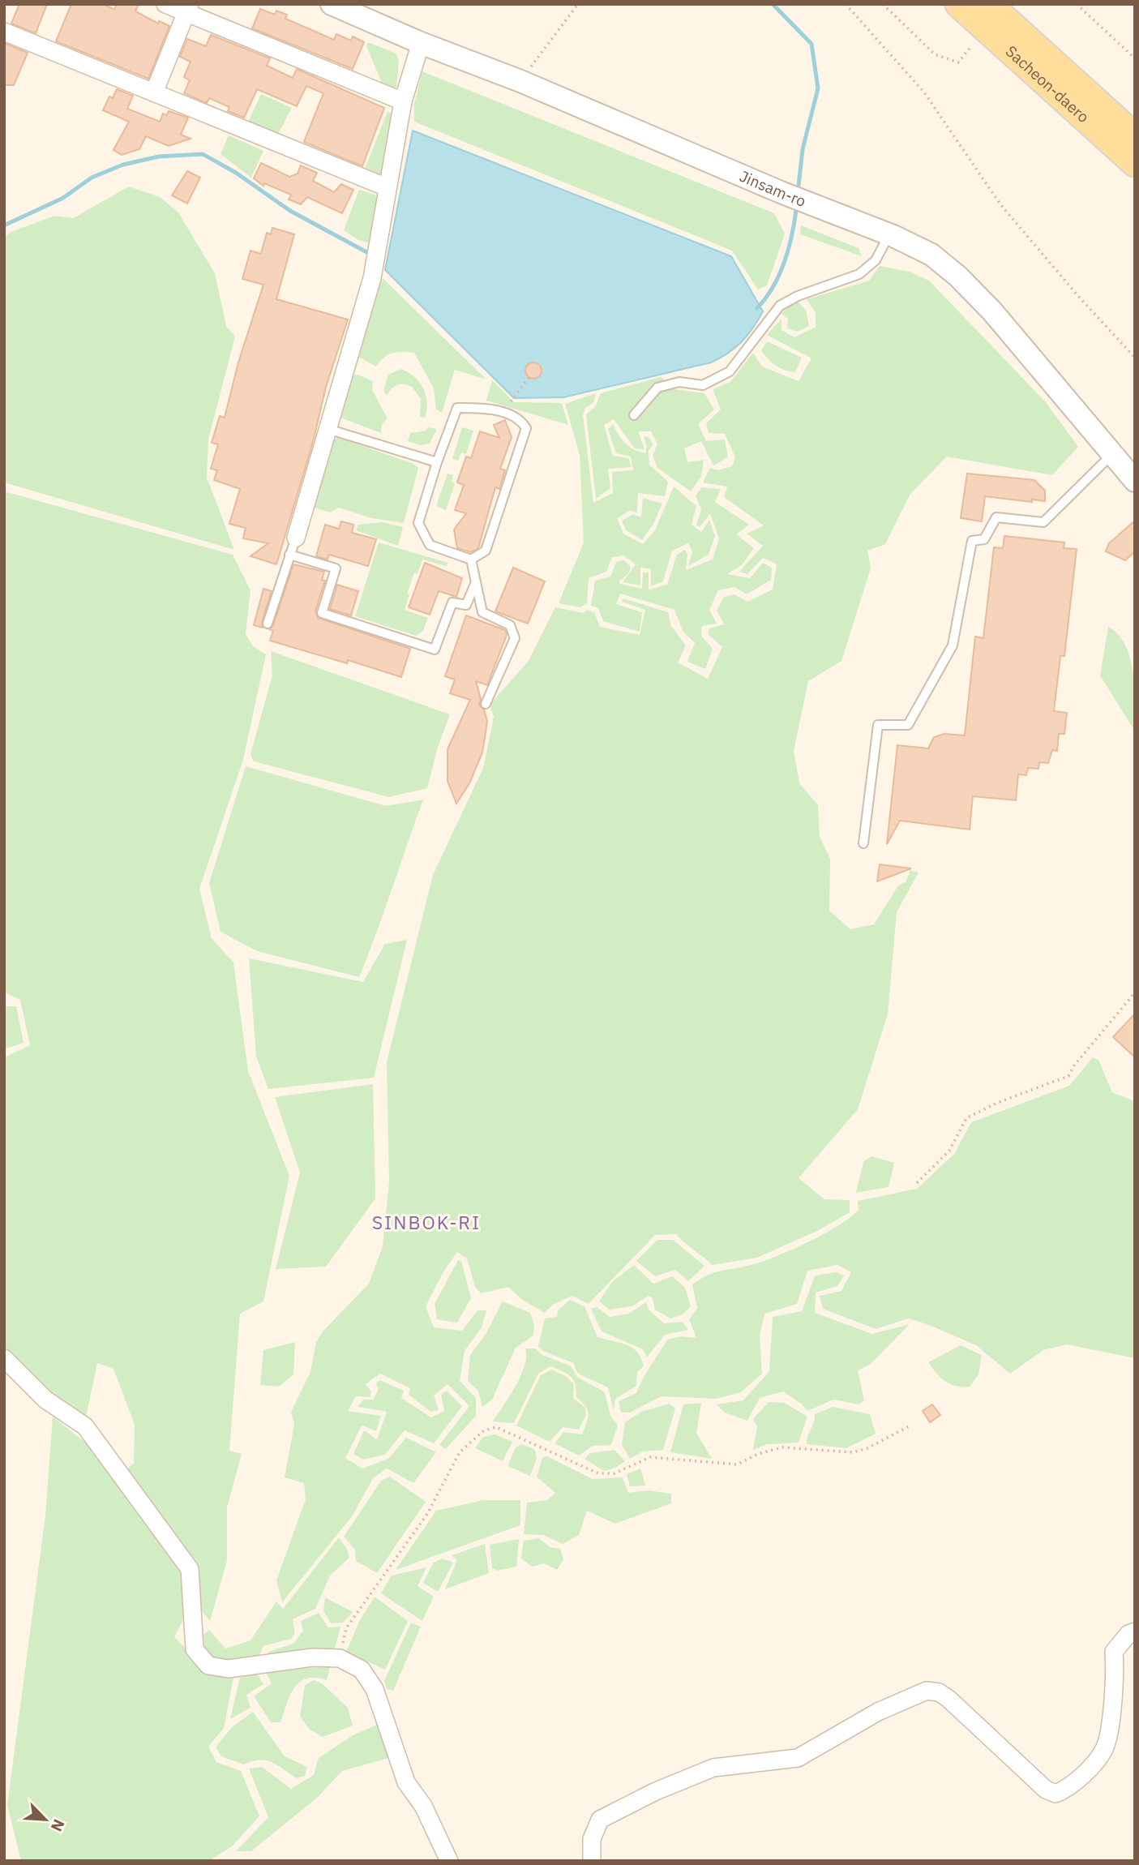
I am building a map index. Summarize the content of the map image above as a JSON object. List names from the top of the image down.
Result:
{
  "streets": {
    "main road": ["Sacheon-daero"],
    "street": ["Jinsam-ro"]
  },
  "districts": ["SINBOK-RI"],
  "north": "bottom right"
}
